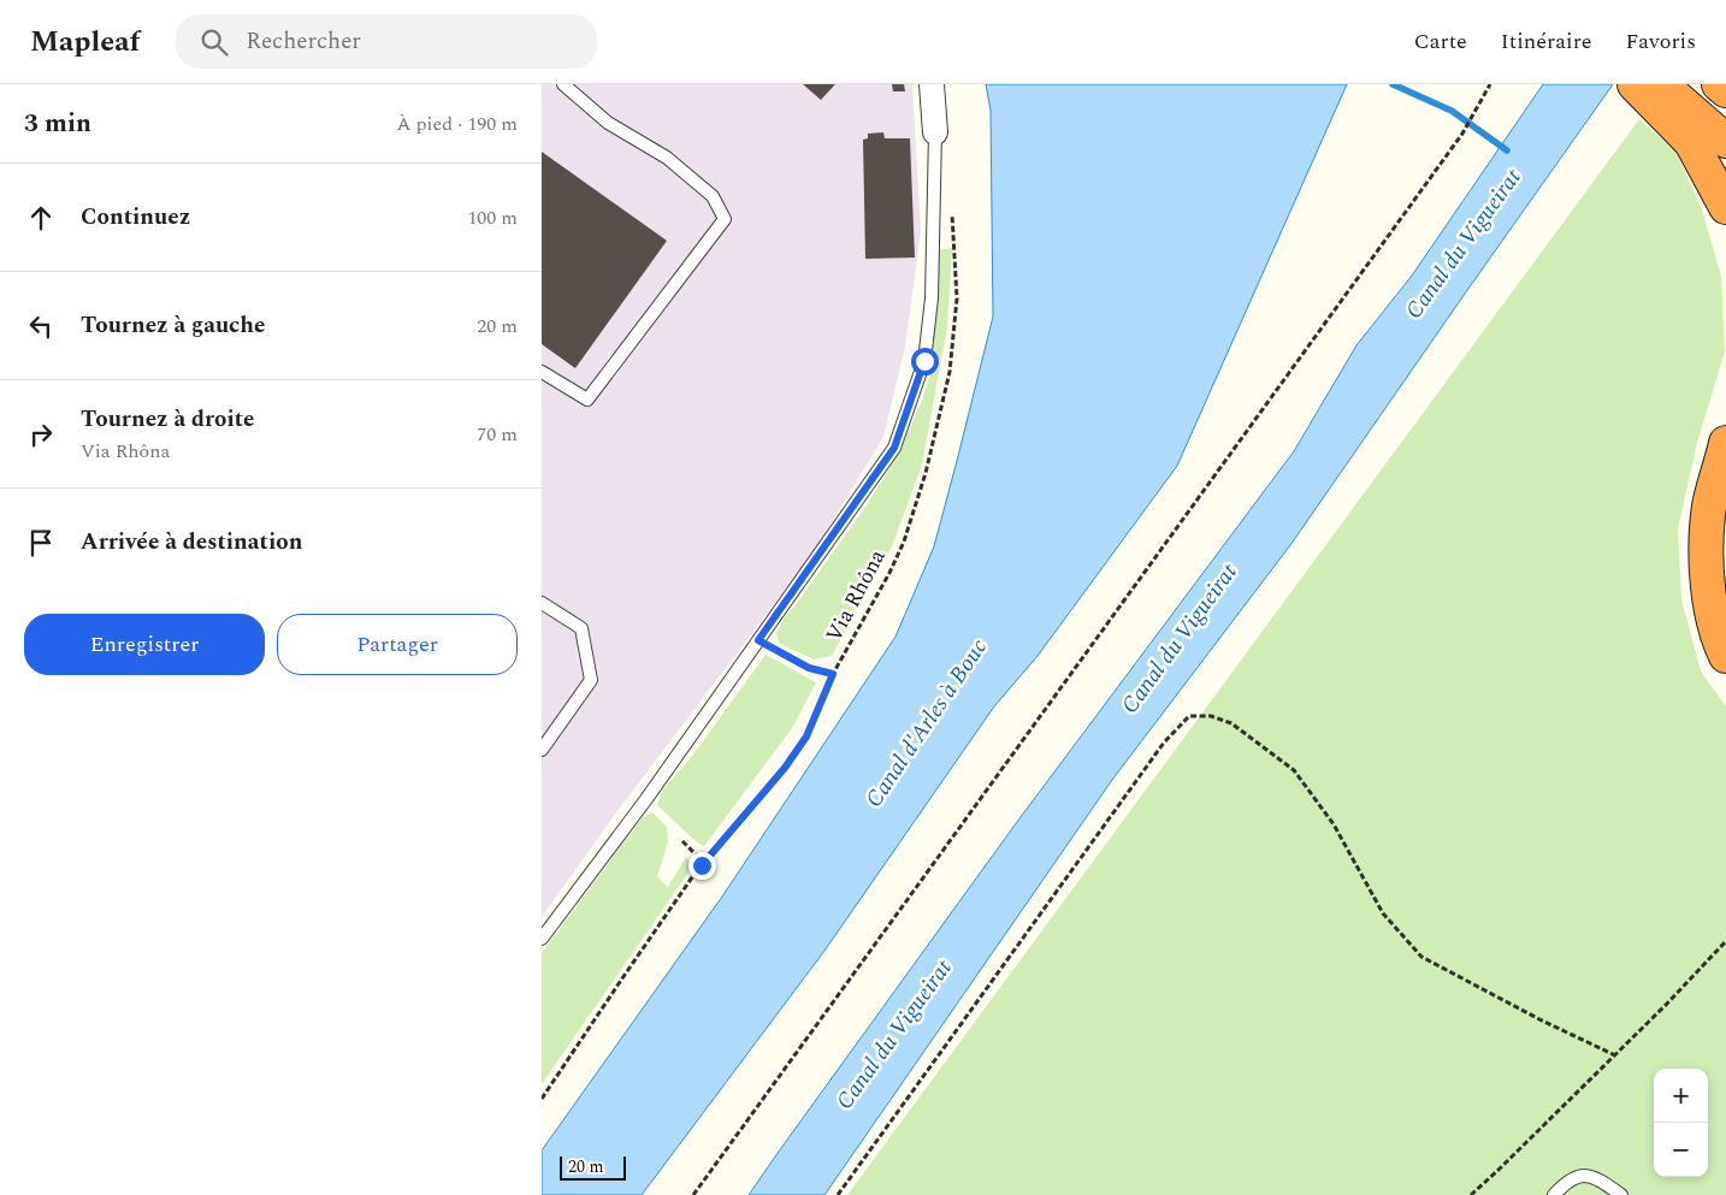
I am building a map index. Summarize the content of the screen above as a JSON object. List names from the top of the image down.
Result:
{
  "streets": {
    "path": ["Via Rhôna"]
  },
  "water": ["Canal du Vigueirat", "Canal d'Arles à Bouc"],
  "scale_bar": "20 m",
  "page": {
    "header": "Mapleaf",
    "search": "Rechercher",
    "nav": ["Carte", "Itinéraire", "Favoris"],
    "heading": ["3 min", "À pied · 190 m"],
    "list": [
      ["Continuez", "100 m"],
      ["Tournez à gauche", "20 m"],
      ["Tournez à droite", "Via Rhôna", "70 m"],
      "Arrivée à destination"
    ],
    "buttons": ["Enregistrer", "Partager"],
    "map_buttons": ["+", "−"],
    "scale": "20 m"
  }
}
